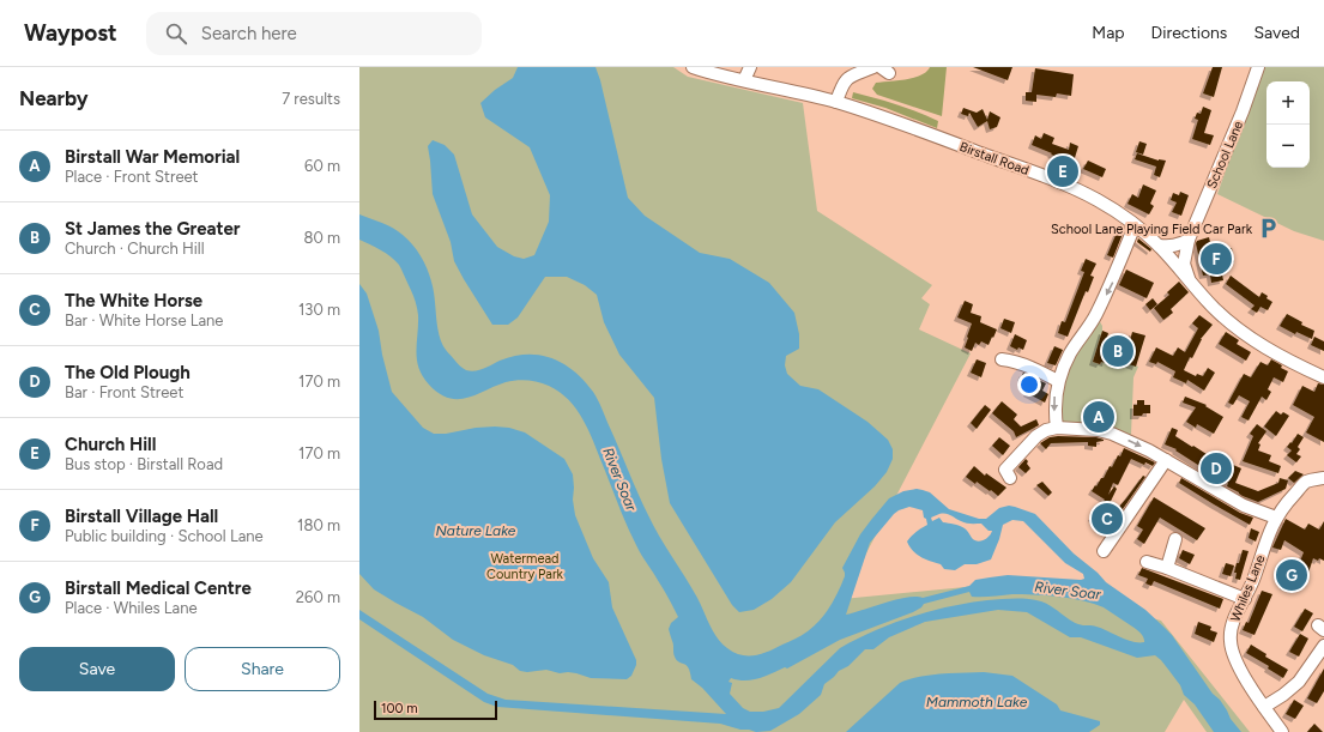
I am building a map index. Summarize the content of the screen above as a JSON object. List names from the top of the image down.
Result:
{
  "streets": {
    "street": ["School Lane", "Birstall Road", "Whiles Lane"]
  },
  "crossings": [
    ["School Lane", "Birstall Road"]
  ],
  "water": ["River Soar", "Nature Lake", "Mammoth Lake"],
  "parks": ["Watermead Country Park"],
  "places": {
    "parking": ["School Lane Playing Field Car Park"]
  },
  "scale_bar": "100 m",
  "page": {
    "header": "Waypost",
    "search": "Search here",
    "nav": ["Map", "Directions", "Saved"],
    "heading": ["Nearby", "7 results"],
    "map_buttons": ["+", "−"],
    "list": [
      {
        "mark": "A",
        "name": "Birstall War Memorial",
        "note": "Place · Front Street",
        "value": "60 m"
      },
      {
        "mark": "B",
        "name": "St James the Greater",
        "note": "Church · Church Hill",
        "value": "80 m"
      },
      {
        "mark": "C",
        "name": "The White Horse",
        "note": "Bar · White Horse Lane",
        "value": "130 m"
      },
      {
        "mark": "D",
        "name": "The Old Plough",
        "note": "Bar · Front Street",
        "value": "170 m"
      },
      {
        "mark": "E",
        "name": "Church Hill",
        "note": "Bus stop · Birstall Road",
        "value": "170 m"
      },
      {
        "mark": "F",
        "name": "Birstall Village Hall",
        "note": "Public building · School Lane",
        "value": "180 m"
      },
      {
        "mark": "G",
        "name": "Birstall Medical Centre",
        "note": "Place · Whiles Lane",
        "value": "260 m"
      }
    ],
    "pins": [
      "E",
      "F",
      "B",
      "A",
      "D",
      "C",
      "G"
    ],
    "buttons": ["Save", "Share"],
    "scale": "100 m"
  }
}
